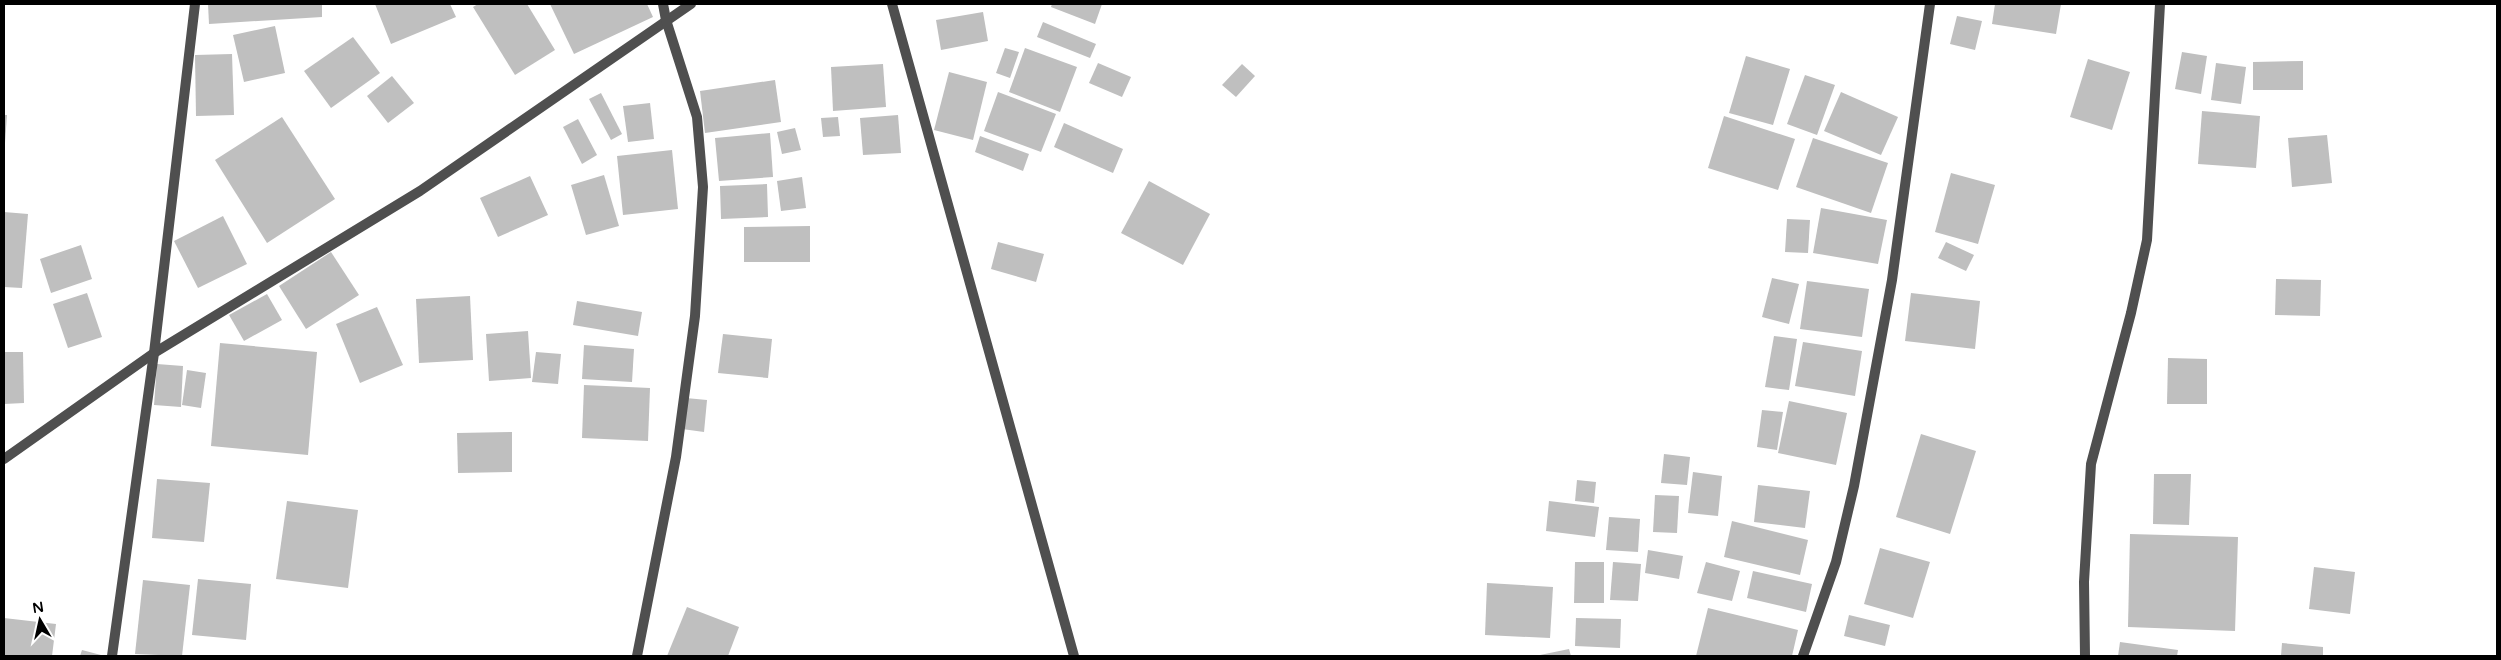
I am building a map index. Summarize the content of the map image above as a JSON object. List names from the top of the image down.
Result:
{
  "north": "top"
}
